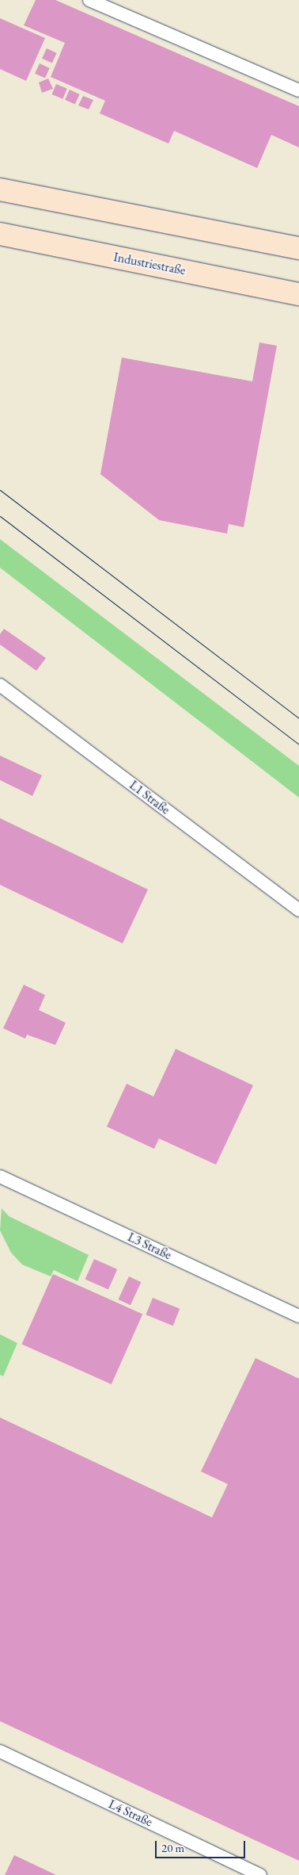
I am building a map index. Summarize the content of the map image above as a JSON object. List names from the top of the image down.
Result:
{
  "streets": {
    "main road": ["Industriestraße"],
    "lane": ["L1 Straße", "L3 Straße", "L4 Straße"]
  },
  "scale_bar": "20 m"
}
